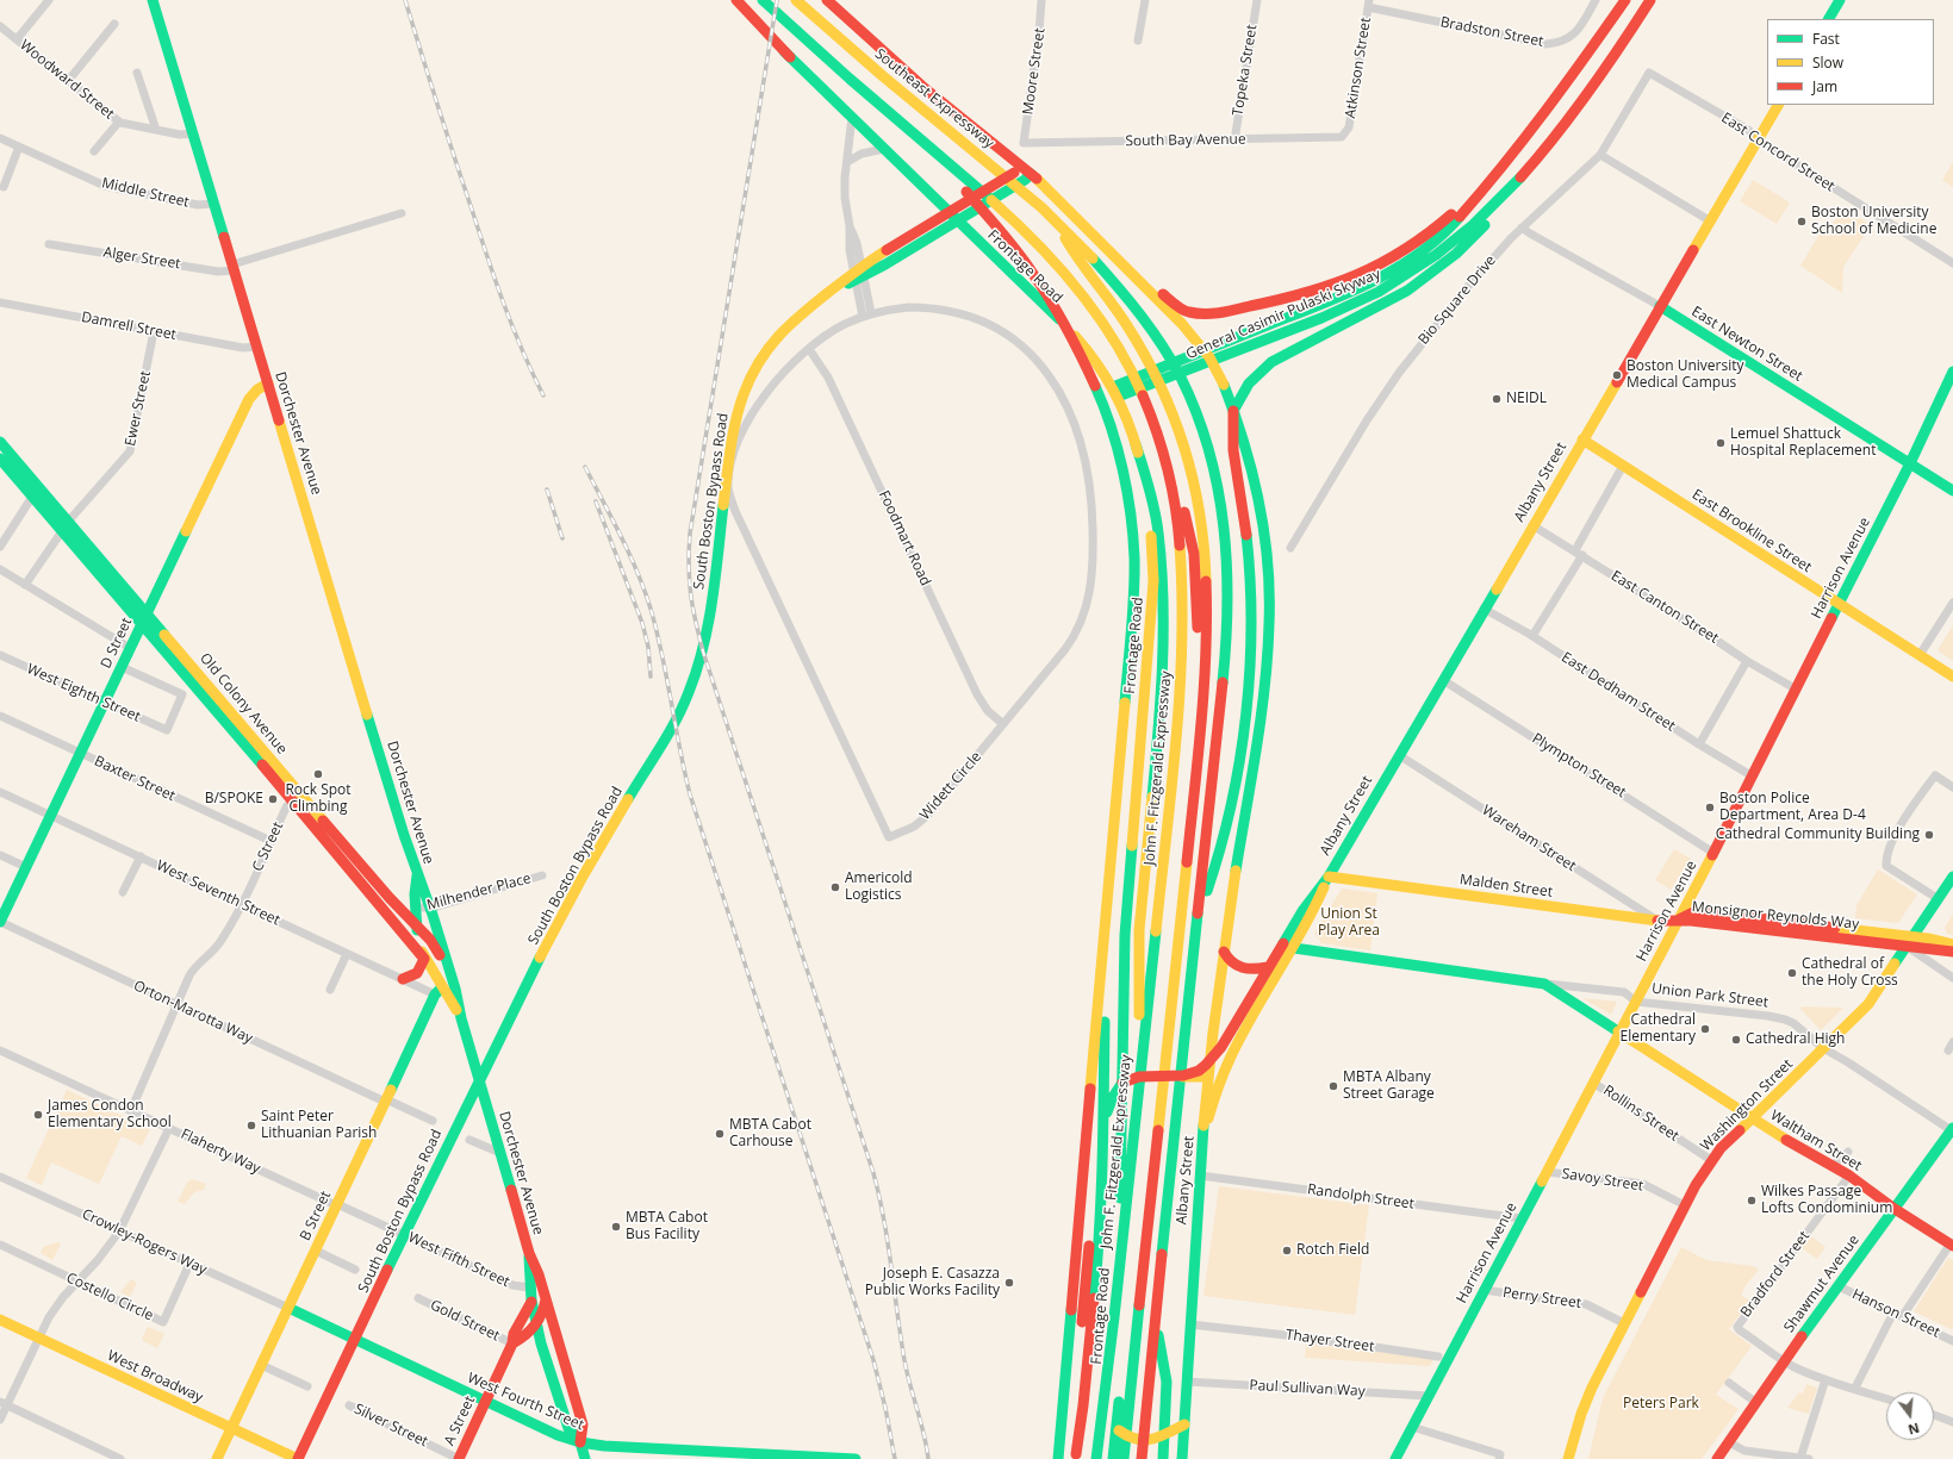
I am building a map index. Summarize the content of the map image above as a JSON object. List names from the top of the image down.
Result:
{
  "streets": {
    "main road": [
      "Southeast Expressway",
      "Frontage Road",
      "General Casimir Pulaski Skyway",
      "East Newton Street",
      "Dorchester Avenue",
      "Albany Street",
      "South Boston Bypass Road",
      "East Brookline Street",
      "Harrison Avenue",
      "D Street",
      "Old Colony Avenue",
      "John F. Fitzgerald Expressway",
      "Malden Street",
      "Monsignor Reynolds Way",
      "Union Park Street",
      "Washington Street",
      "Waltham Street",
      "B Street",
      "Shawmut Avenue",
      "West Broadway",
      "West Fourth Street",
      "A Street"
    ],
    "street": [
      "Bradston Street",
      "Atkinson Street",
      "Topeka Street",
      "Moore Street",
      "Woodward Street",
      "South Bay Avenue",
      "East Concord Street",
      "Middle Street",
      "Alger Street",
      "Bio Square Drive",
      "Damrell Street",
      "Ewer Street",
      "Foodmart Road",
      "East Canton Street",
      "East Dedham Street",
      "West Eighth Street",
      "Plympton Street",
      "Baxter Street",
      "Widett Circle",
      "Wareham Street",
      "C Street",
      "Milhender Place",
      "West Seventh Street",
      "Orton-Marotta Way",
      "Rollins Street",
      "Flaherty Way",
      "Savoy Street",
      "Randolph Street",
      "Crowley-Rogers Way",
      "West Fifth Street",
      "Bradford Street",
      "Costello Circle",
      "Perry Street",
      "Hanson Street",
      "Gold Street",
      "Thayer Street",
      "Paul Sullivan Way",
      "Silver Street"
    ]
  },
  "crossings": [
    ["Bradston Street", "Atkinson Street"],
    ["Atkinson Street", "South Bay Avenue"],
    ["Topeka Street", "South Bay Avenue"],
    ["Moore Street", "South Bay Avenue"],
    ["Woodward Street", "Dorchester Avenue"],
    ["East Concord Street", "Bio Square Drive"],
    ["East Concord Street", "Albany Street"],
    ["Middle Street", "Dorchester Avenue"],
    ["Alger Street", "Dorchester Avenue"],
    ["Frontage Road", "General Casimir Pulaski Skyway"],
    ["Frontage Road", "Albany Street"],
    ["Frontage Road", "South Boston Bypass Road"],
    ["Bio Square Drive", "East Newton Street"],
    ["Damrell Street", "Ewer Street"],
    ["Damrell Street", "Dorchester Avenue"],
    ["East Newton Street", "Albany Street"],
    ["East Newton Street", "Harrison Avenue"],
    ["Ewer Street", "Old Colony Avenue"],
    ["Dorchester Avenue", "D Street"],
    ["Dorchester Avenue", "Old Colony Avenue"],
    ["Dorchester Avenue", "Milhender Place"],
    ["Dorchester Avenue", "West Seventh Street"],
    ["Dorchester Avenue", "B Street"],
    ["Dorchester Avenue", "West Fifth Street"],
    ["Dorchester Avenue", "West Fourth Street"],
    ["Dorchester Avenue", "A Street"],
    ["Albany Street", "East Brookline Street"],
    ["Albany Street", "East Canton Street"],
    ["Albany Street", "East Dedham Street"],
    ["Albany Street", "Plympton Street"],
    ["Albany Street", "Wareham Street"],
    ["Albany Street", "Malden Street"],
    ["Albany Street", "Union Park Street"],
    ["Albany Street", "Randolph Street"],
    ["Albany Street", "Thayer Street"],
    ["Albany Street", "Paul Sullivan Way"],
    ["South Boston Bypass Road", "West Broadway"],
    ["East Brookline Street", "Harrison Avenue"],
    ["Foodmart Road", "Widett Circle"],
    ["Harrison Avenue", "East Canton Street"],
    ["Harrison Avenue", "East Dedham Street"],
    ["Harrison Avenue", "Plympton Street"],
    ["Harrison Avenue", "Malden Street"],
    ["Harrison Avenue", "Monsignor Reynolds Way"],
    ["Harrison Avenue", "Union Park Street"],
    ["Harrison Avenue", "Rollins Street"],
    ["Harrison Avenue", "Waltham Street"],
    ["Harrison Avenue", "Savoy Street"],
    ["Harrison Avenue", "Randolph Street"],
    ["Harrison Avenue", "Perry Street"],
    ["Harrison Avenue", "Paul Sullivan Way"],
    ["D Street", "West Eighth Street"],
    ["D Street", "Old Colony Avenue"],
    ["D Street", "Baxter Street"],
    ["D Street", "West Seventh Street"],
    ["D Street", "Orton-Marotta Way"],
    ["Old Colony Avenue", "C Street"],
    ["Baxter Street", "C Street"],
    ["Wareham Street", "Malden Street"],
    ["C Street", "West Seventh Street"],
    ["C Street", "Orton-Marotta Way"],
    ["C Street", "Flaherty Way"],
    ["Malden Street", "Monsignor Reynolds Way"],
    ["West Seventh Street", "B Street"],
    ["Monsignor Reynolds Way", "Washington Street"],
    ["Union Park Street", "Washington Street"],
    ["Union Park Street", "Waltham Street"],
    ["Union Park Street", "Shawmut Avenue"],
    ["Orton-Marotta Way", "B Street"],
    ["Washington Street", "Rollins Street"],
    ["Washington Street", "Waltham Street"],
    ["Washington Street", "Savoy Street"],
    ["Washington Street", "Perry Street"],
    ["Waltham Street", "Bradford Street"],
    ["Waltham Street", "Shawmut Avenue"],
    ["Flaherty Way", "B Street"],
    ["Flaherty Way", "West Fifth Street"],
    ["B Street", "Crowley-Rogers Way"],
    ["B Street", "West Fifth Street"],
    ["B Street", "West Broadway"],
    ["B Street", "West Fourth Street"],
    ["Crowley-Rogers Way", "Costello Circle"],
    ["Crowley-Rogers Way", "West Fourth Street"],
    ["Bradford Street", "Shawmut Avenue"],
    ["Shawmut Avenue", "Hanson Street"],
    ["Gold Street", "A Street"],
    ["West Fourth Street", "A Street"],
    ["A Street", "Silver Street"]
  ],
  "parks": ["Union St Play Area", "Peters Park"],
  "places": [
    "Boston University School of Medicine",
    "Boston University Medical Campus",
    "NEIDL",
    "Lemuel Shattuck Hospital Replacement",
    "Rock Spot Climbing",
    "B/SPOKE",
    "Boston Police Department, Area D-4",
    "Cathedral Community Building",
    "Americold Logistics",
    "Cathedral of the Holy Cross",
    "Cathedral Elementary",
    "Cathedral High",
    "MBTA Albany Street Garage",
    "James Condon Elementary School",
    "Saint Peter Lithuanian Parish",
    "MBTA Cabot Carhouse",
    "Wilkes Passage Lofts Condominium",
    "MBTA Cabot Bus Facility",
    "Rotch Field",
    "Joseph E. Casazza Public Works Facility"
  ],
  "legend": ["Fast", "Slow", "Jam"],
  "north": "bottom"
}
